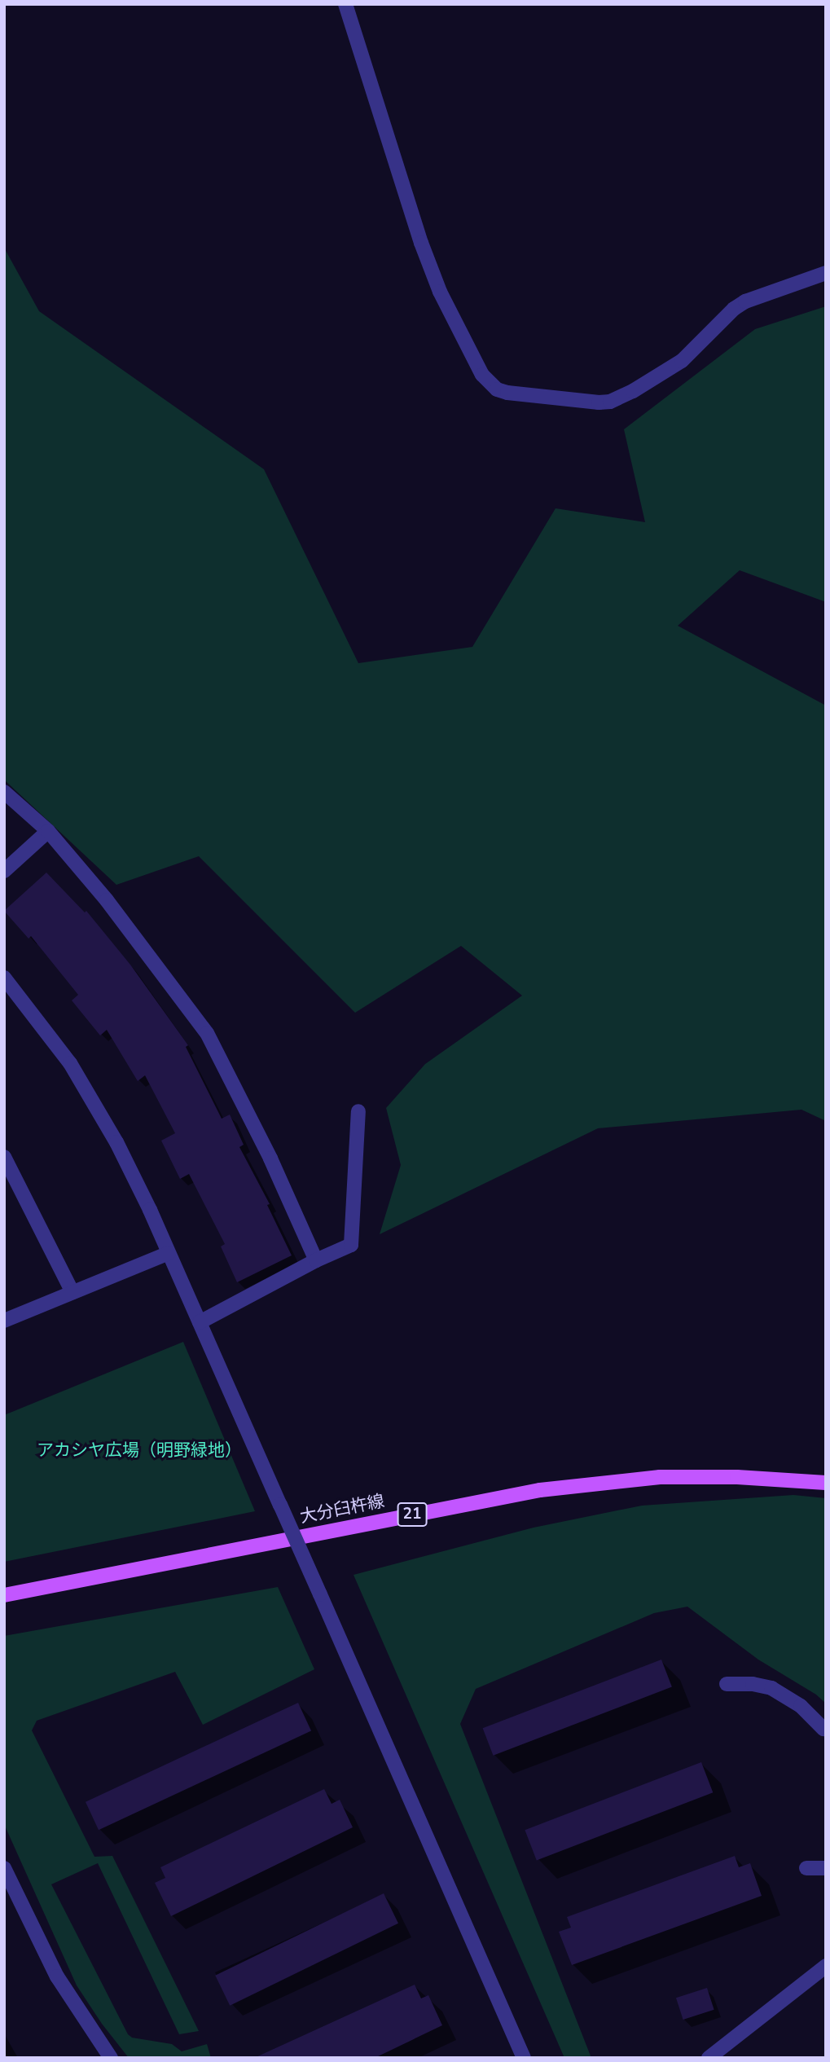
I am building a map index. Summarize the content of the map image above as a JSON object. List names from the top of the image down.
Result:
{
  "streets": {
    "main road": ["大分臼杵線", "21"]
  },
  "parks": ["アカシヤ広場（明野緑地）"]
}
